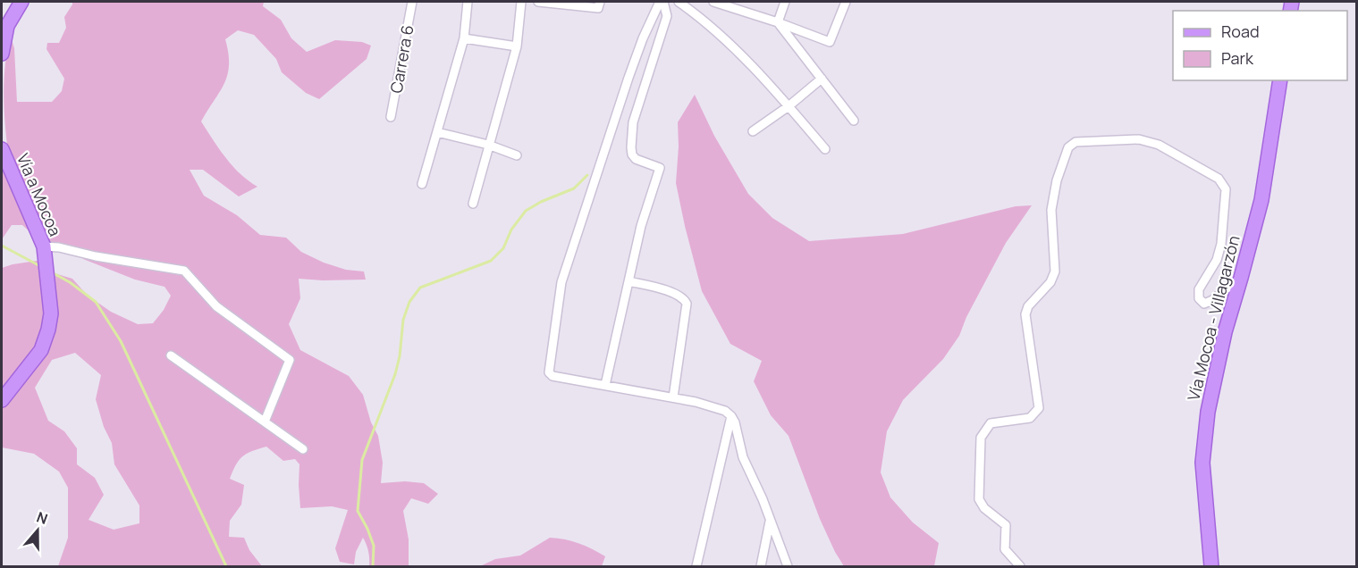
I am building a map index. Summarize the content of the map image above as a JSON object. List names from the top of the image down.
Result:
{
  "streets": {
    "main road": ["Vía a Mocoa", "Vía Mocoa - Villagarzón"],
    "street": ["Carrera 6"]
  },
  "legend": ["Road", "Park"],
  "north": "top"
}
